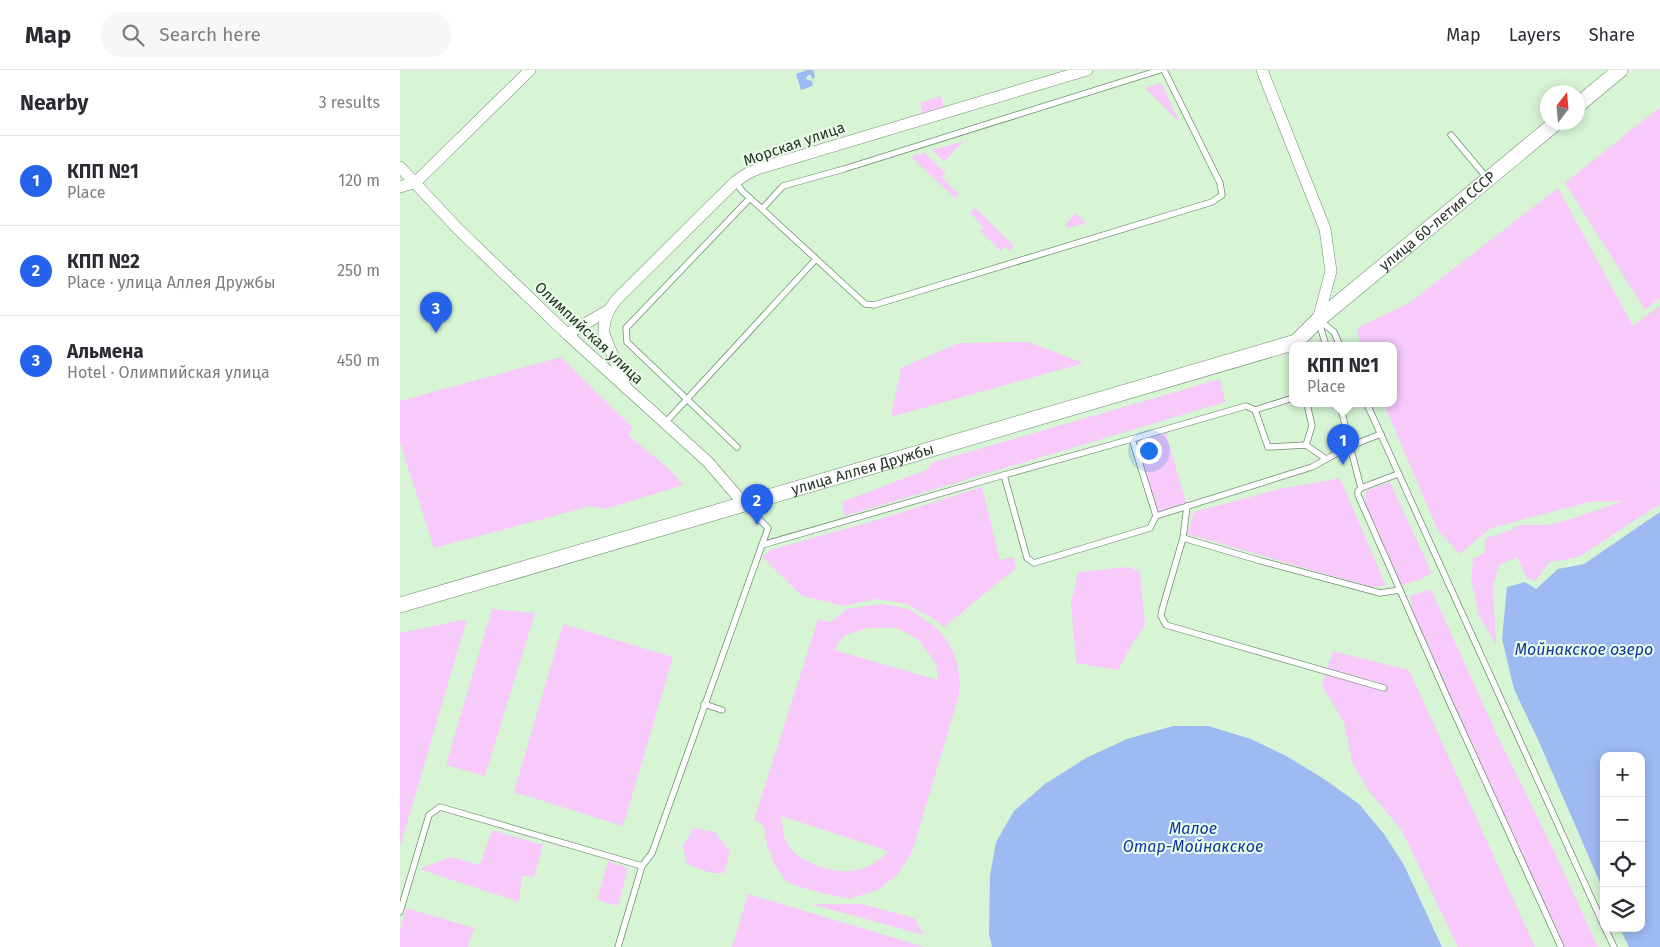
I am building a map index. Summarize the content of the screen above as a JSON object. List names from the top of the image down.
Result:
{
  "streets": {
    "main road": ["улица 60-летия СССР", "улица Аллея Дружбы"],
    "street": ["Морская улица", "Олимпийская улица"]
  },
  "crossings": [
    ["Морская улица", "Олимпийская улица"],
    ["улица 60-летия СССР", "улица Аллея Дружбы"],
    ["Олимпийская улица", "улица Аллея Дружбы"]
  ],
  "water": ["Мойнакское озеро", "Малое Отар-Мойнакское"],
  "north": "top",
  "page": {
    "header": "Map",
    "search": "Search here",
    "nav": ["Map", "Layers", "Share"],
    "heading": ["Nearby", "3 results"],
    "list": [
      {
        "mark": "1",
        "name": "КПП №1",
        "note": "Place",
        "value": "120 m"
      },
      {
        "mark": "2",
        "name": "КПП №2",
        "note": "Place · улица Аллея Дружбы",
        "value": "250 m"
      },
      {
        "mark": "3",
        "name": "Альмена",
        "note": "Hotel · Олимпийская улица",
        "value": "450 m"
      }
    ],
    "pins": ["3", "1", "2"],
    "popup": ["КПП №1", "Place"],
    "map_buttons": ["+", "−"]
  }
}
